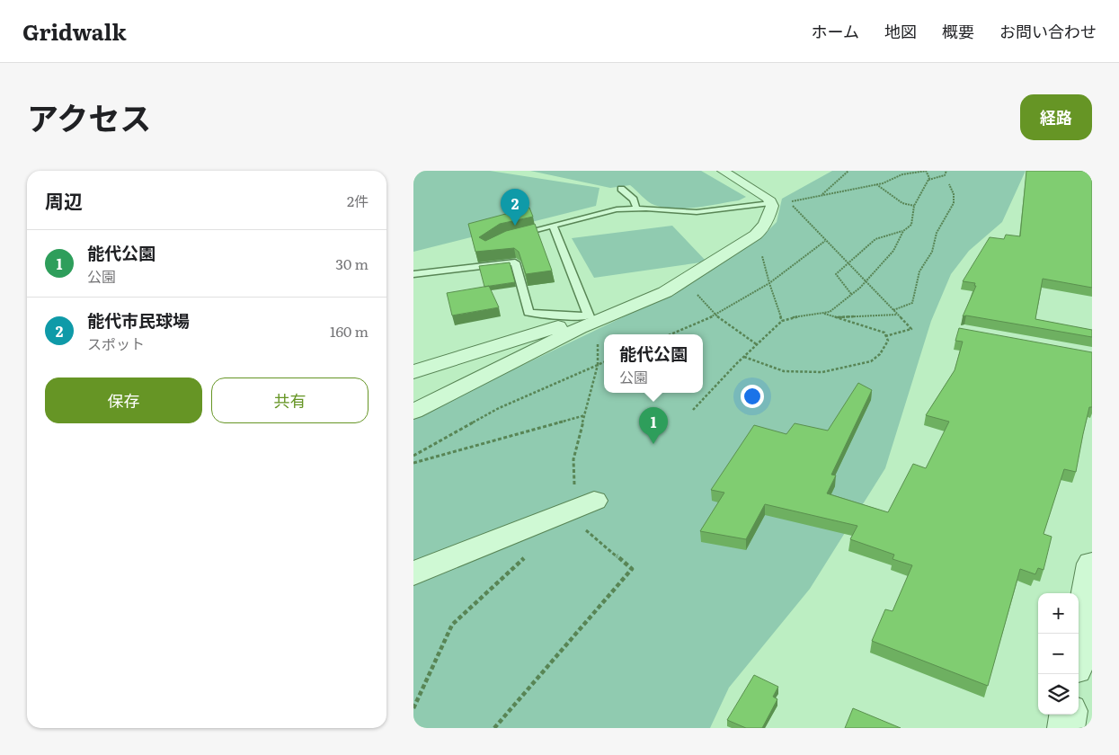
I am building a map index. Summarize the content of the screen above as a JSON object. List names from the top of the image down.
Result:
{
  "page": {
    "header": "Gridwalk",
    "nav": [
      "ホーム",
      "地図",
      "概要",
      "お問い合わせ"
    ],
    "title": "アクセス",
    "buttons": [
      "経路",
      ["保存", "共有"]
    ],
    "heading": ["周辺", "2件"],
    "pins": ["2", "1"],
    "list": [
      {
        "mark": "1",
        "name": "能代公園",
        "note": "公園",
        "value": "30 m"
      },
      {
        "mark": "2",
        "name": "能代市民球場",
        "note": "スポット",
        "value": "160 m"
      }
    ],
    "popup": ["能代公園", "公園"],
    "map_buttons": ["+", "−"]
  }
}
